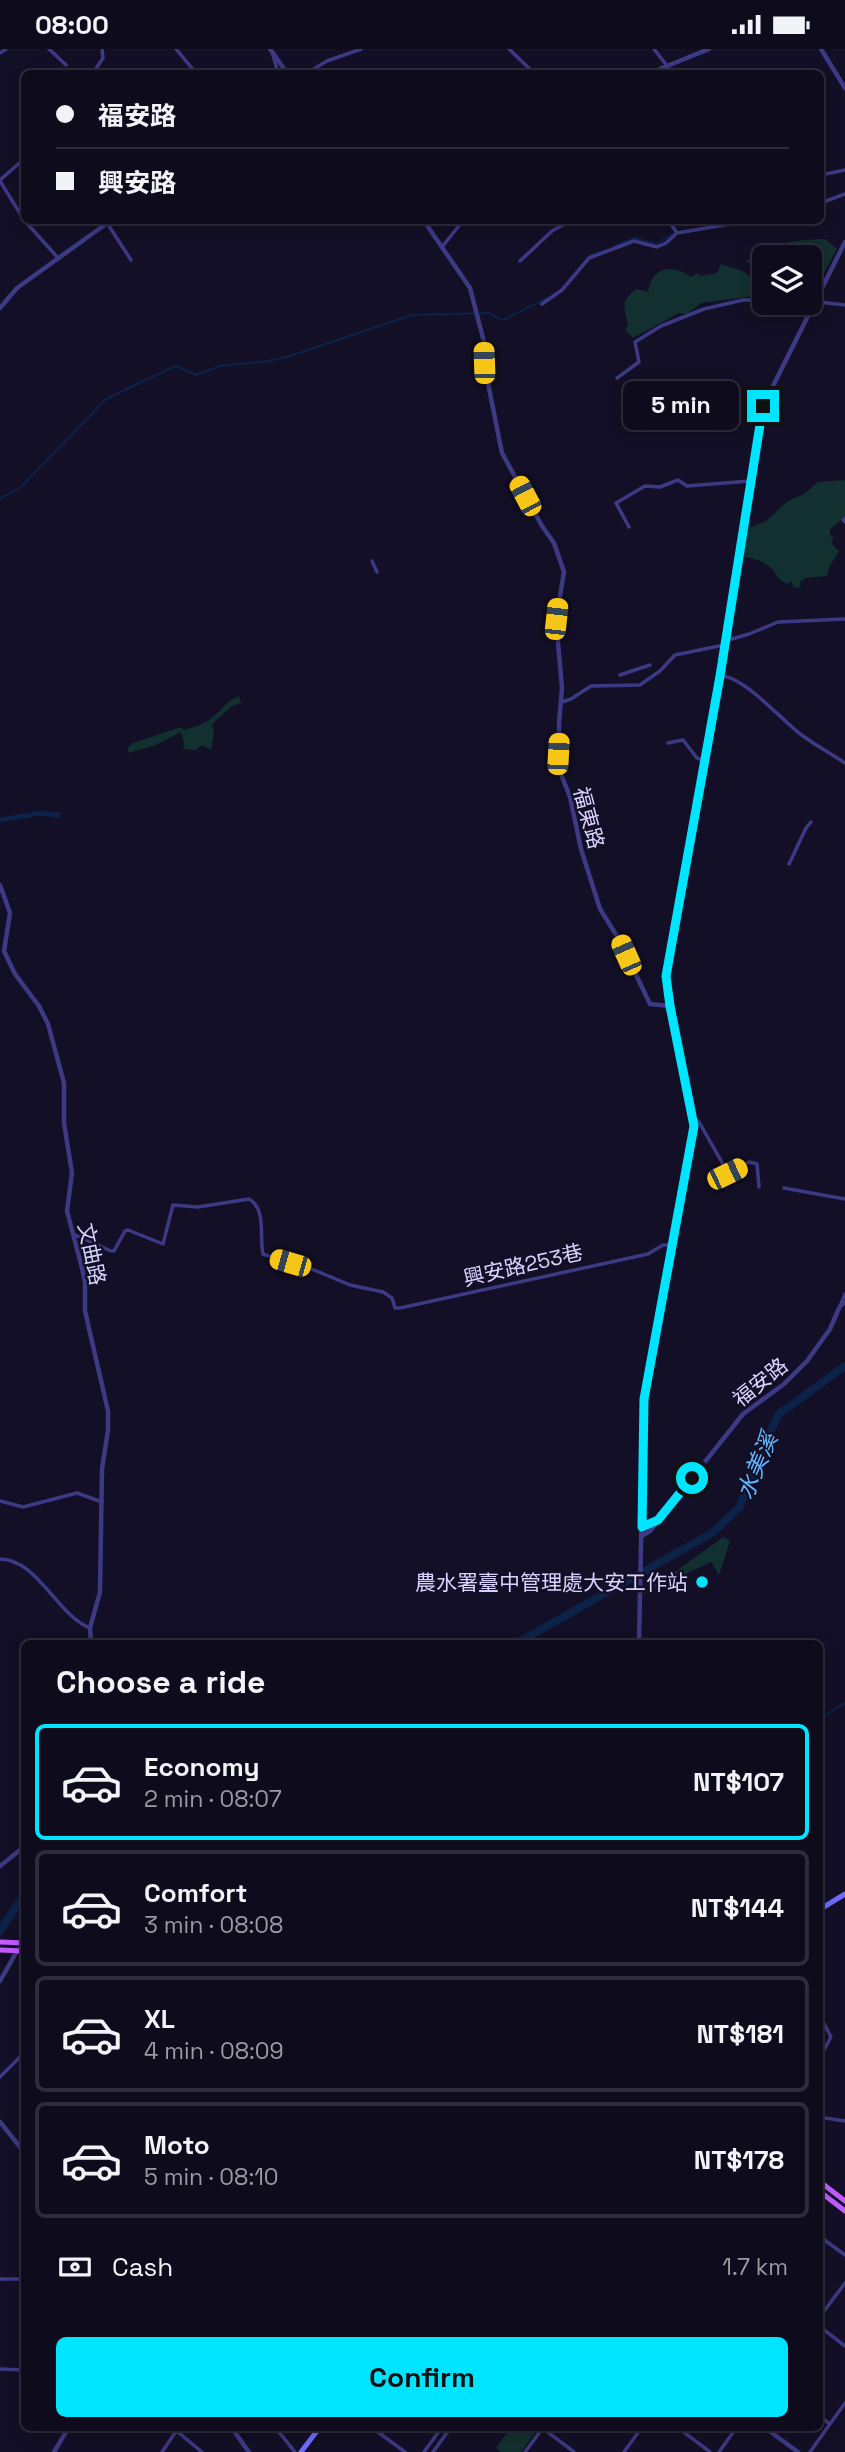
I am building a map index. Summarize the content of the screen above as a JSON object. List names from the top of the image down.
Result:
{
  "streets": {
    "street": [
      "福東路",
      "文曲路",
      "興安路253巷",
      "福安路"
    ]
  },
  "crossings": [
    ["文曲路", "興安路253巷"]
  ],
  "water": ["水美溪"],
  "places": ["農水署臺中管理處大安工作站"],
  "page": {
    "status": "08:00",
    "banner": ["福安路", "興安路"],
    "bubble": "5 min",
    "heading": "Choose a ride",
    "list": [
      {
        "name": "Economy",
        "note": "2 min · 08:07",
        "value": "NT$107"
      },
      {
        "name": "Comfort",
        "note": "3 min · 08:08",
        "value": "NT$144"
      },
      {
        "name": "XL",
        "note": "4 min · 08:09",
        "value": "NT$181"
      },
      {
        "name": "Moto",
        "note": "5 min · 08:10",
        "value": "NT$178"
      }
    ],
    "pay": ["Cash", "1.7 km"],
    "buttons": "Confirm"
  }
}
